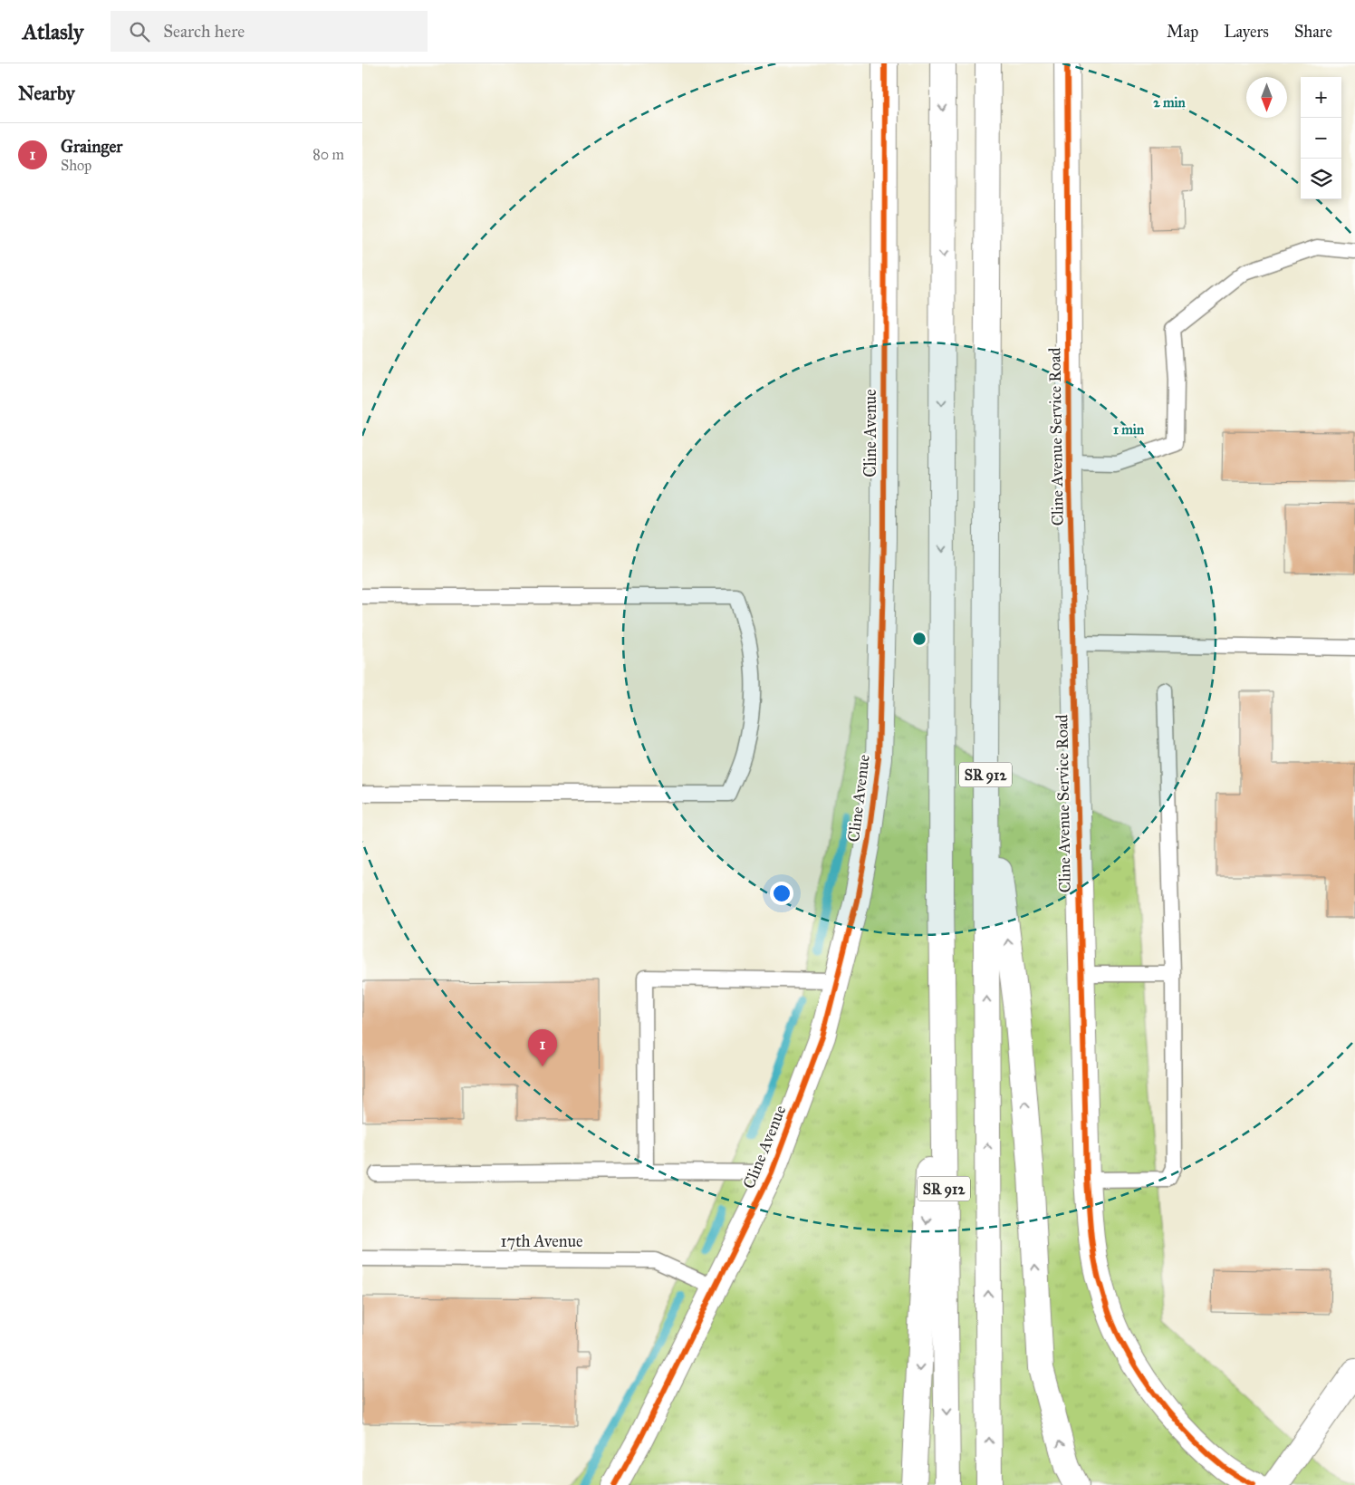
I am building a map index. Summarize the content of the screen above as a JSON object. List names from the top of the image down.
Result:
{
  "streets": {
    "main road": ["Cline Avenue", "Cline Avenue Service Road", "SR 912"],
    "lane": ["17th Avenue"]
  },
  "crossings": [
    ["Cline Avenue", "17th Avenue"]
  ],
  "north": "bottom",
  "page": {
    "header": "Atlasly",
    "search": "Search here",
    "nav": ["Map", "Layers", "Share"],
    "heading": "Nearby",
    "map_buttons": ["+", "−"],
    "list": [
      {
        "mark": "1",
        "name": "Grainger",
        "note": "Shop",
        "value": "80 m"
      }
    ],
    "pins": "1"
  },
  "rings": ["2 min", "1 min"]
}
